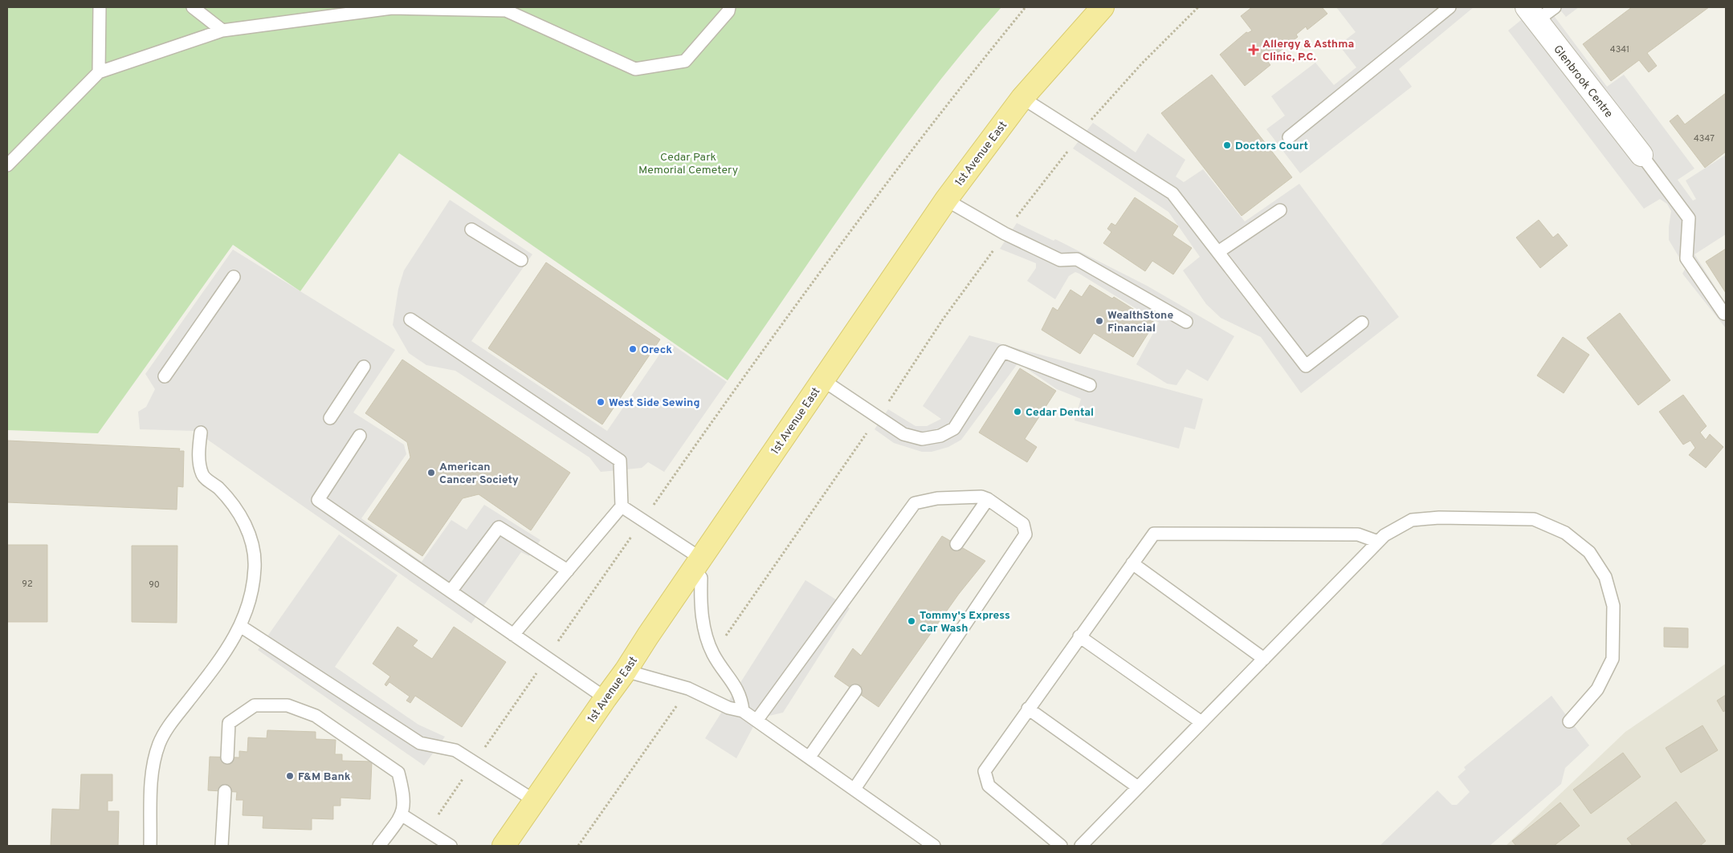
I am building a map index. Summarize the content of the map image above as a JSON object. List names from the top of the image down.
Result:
{
  "streets": {
    "main road": ["1st Avenue East"],
    "street": ["Glenbrook Centre"]
  },
  "parks": ["Cedar Park Memorial Cemetery"],
  "places": {
    "health": ["Allergy & Asthma Clinic, P.C."],
    "other": [
      "Doctors Court",
      "WealthStone Financial",
      "Oreck",
      "West Side Sewing",
      "Cedar Dental",
      "American Cancer Society",
      "Tommy's Express Car Wash",
      "F&M Bank"
    ]
  },
  "house_numbers": [
    "4341",
    "4347",
    "92",
    "90"
  ]
}
